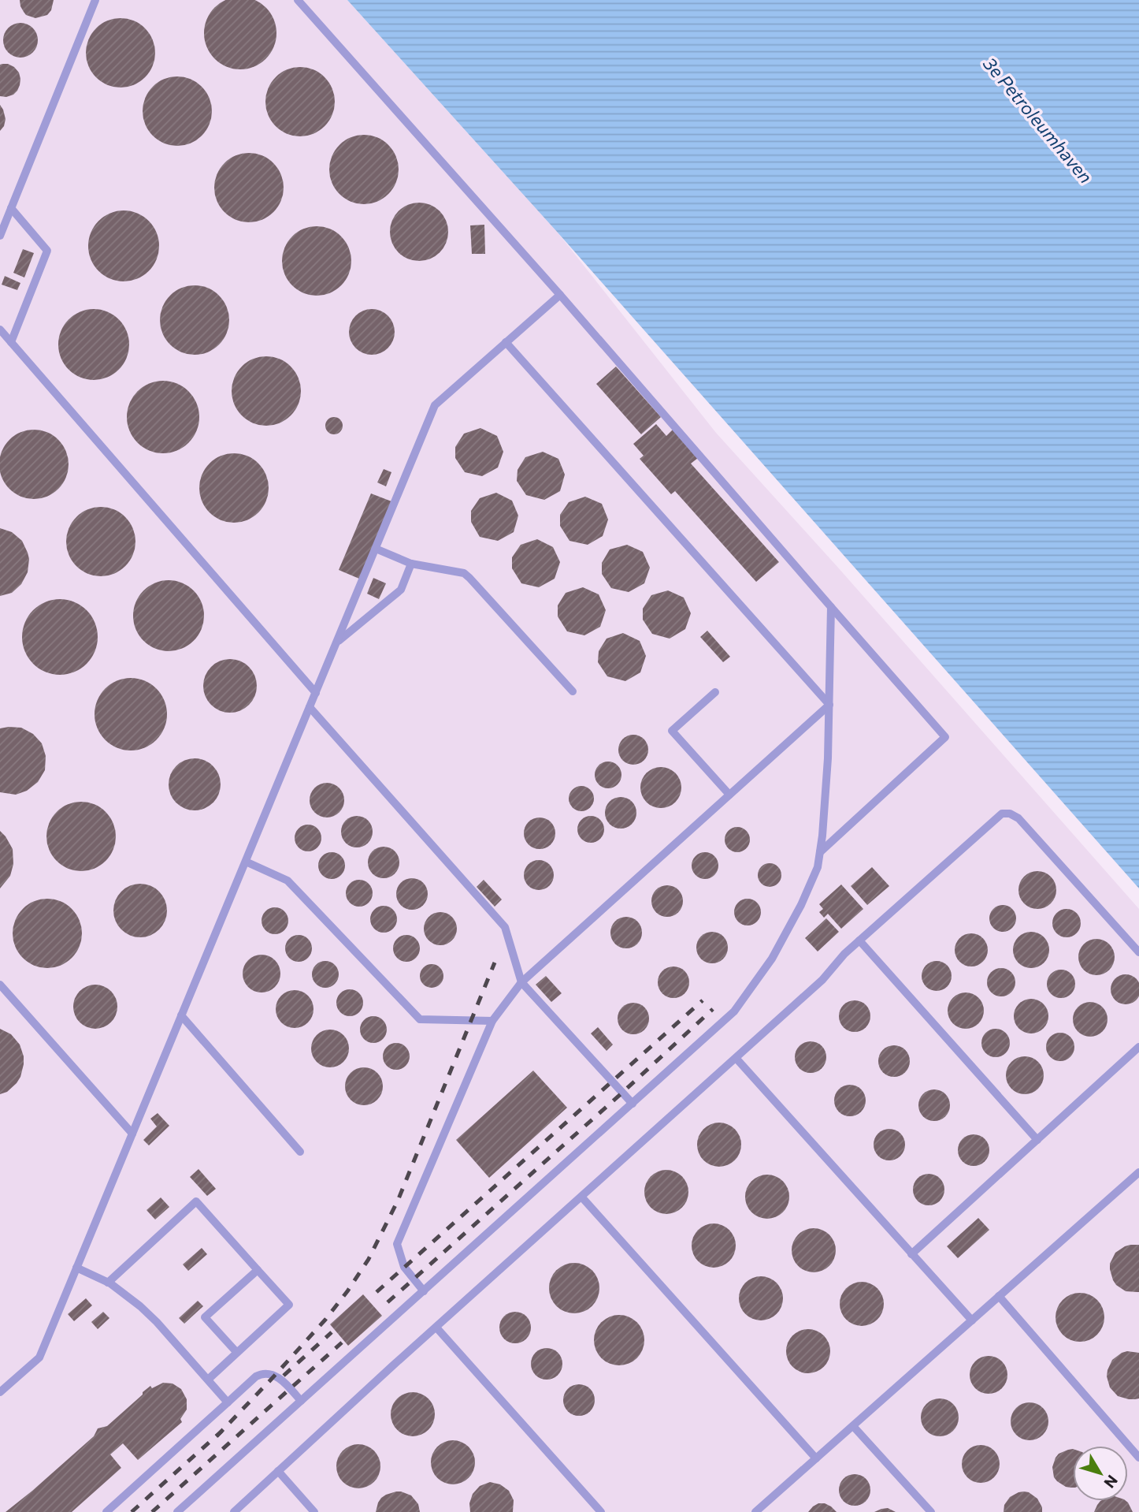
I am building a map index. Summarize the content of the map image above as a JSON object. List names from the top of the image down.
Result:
{
  "water": ["3e Petroleumhaven"],
  "north": "bottom right"
}
